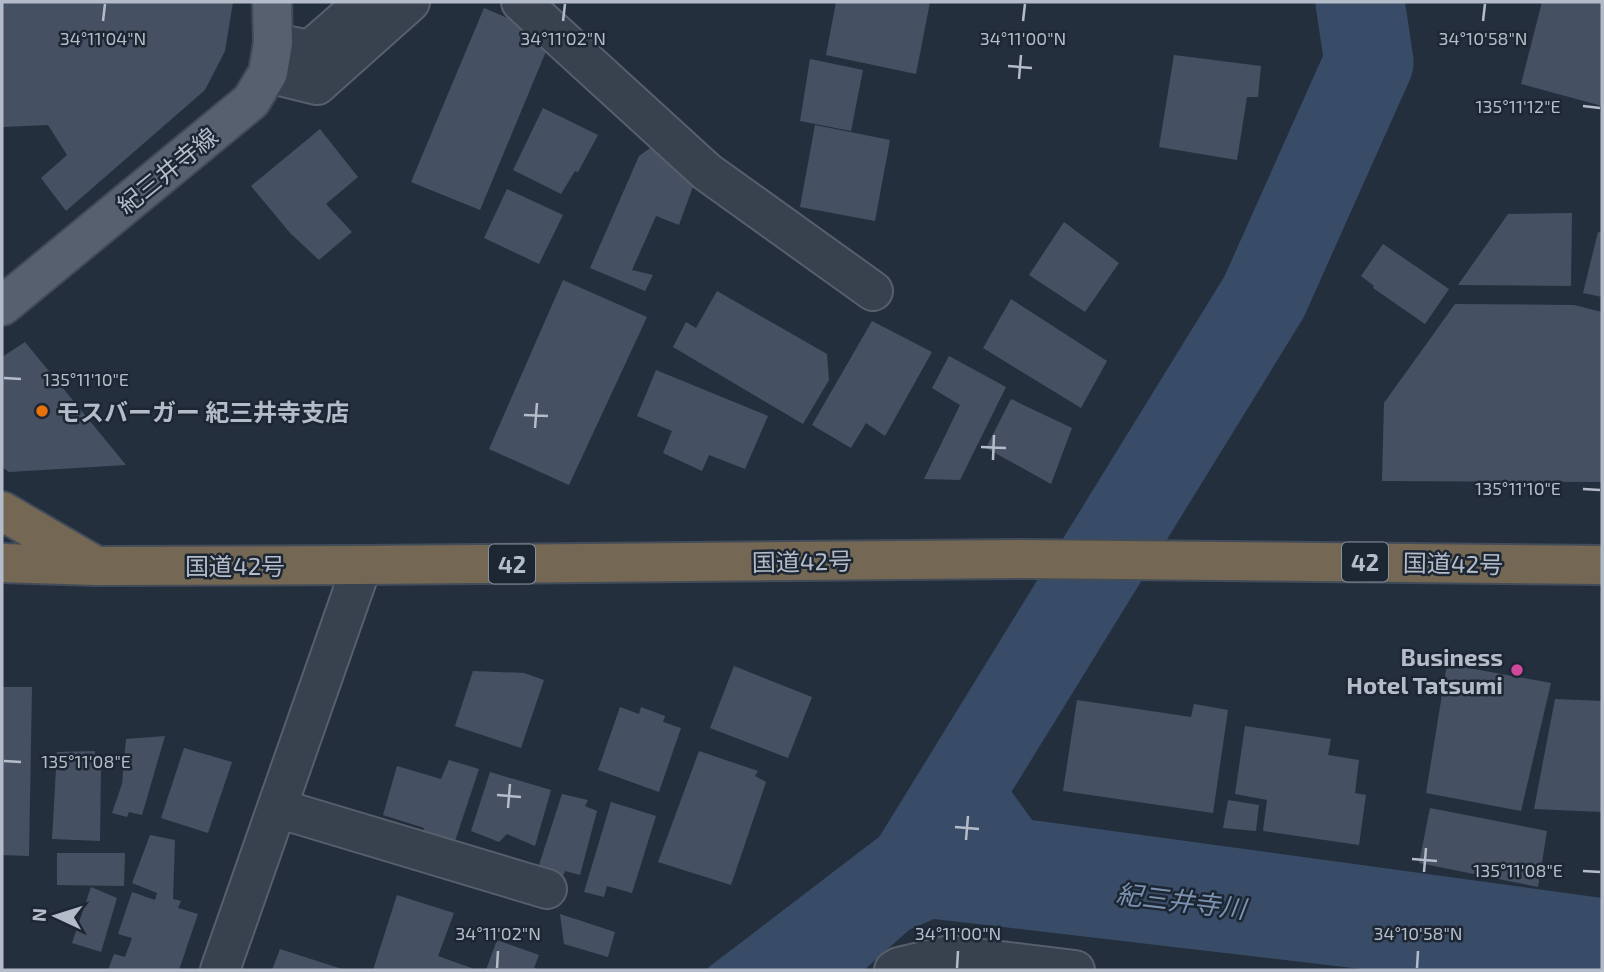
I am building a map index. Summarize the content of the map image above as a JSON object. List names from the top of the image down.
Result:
{
  "streets": {
    "highway": ["国道42号", "42"],
    "main road": ["紀三井寺線"]
  },
  "water": ["紀三井寺川"],
  "places": ["モスバーガー 紀三井寺支店", "Business Hotel Tatsumi"],
  "north": "left",
  "coordinates": [
    "34°11'04\"N",
    "34°11'02\"N",
    "34°11'00\"N",
    "34°10'58\"N",
    "135°11'12\"E",
    "135°11'10\"E",
    "135°11'08\"E"
  ]
}
